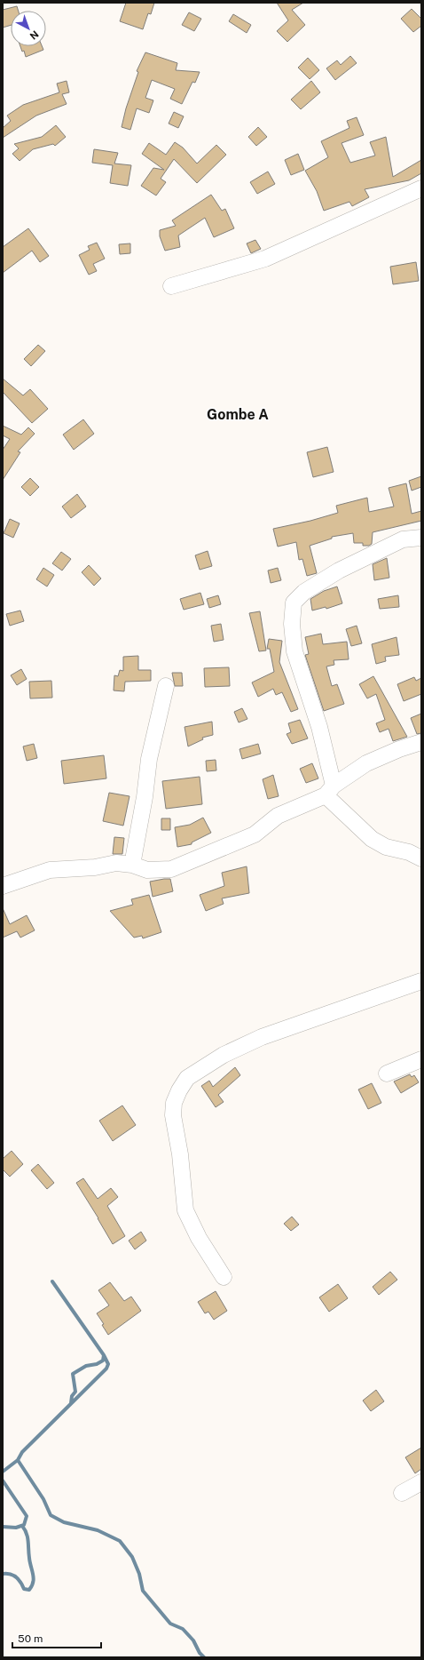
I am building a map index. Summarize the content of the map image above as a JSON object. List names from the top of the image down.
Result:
{
  "districts": ["Gombe A"],
  "scale_bar": "50 m",
  "north": "bottom right"
}
